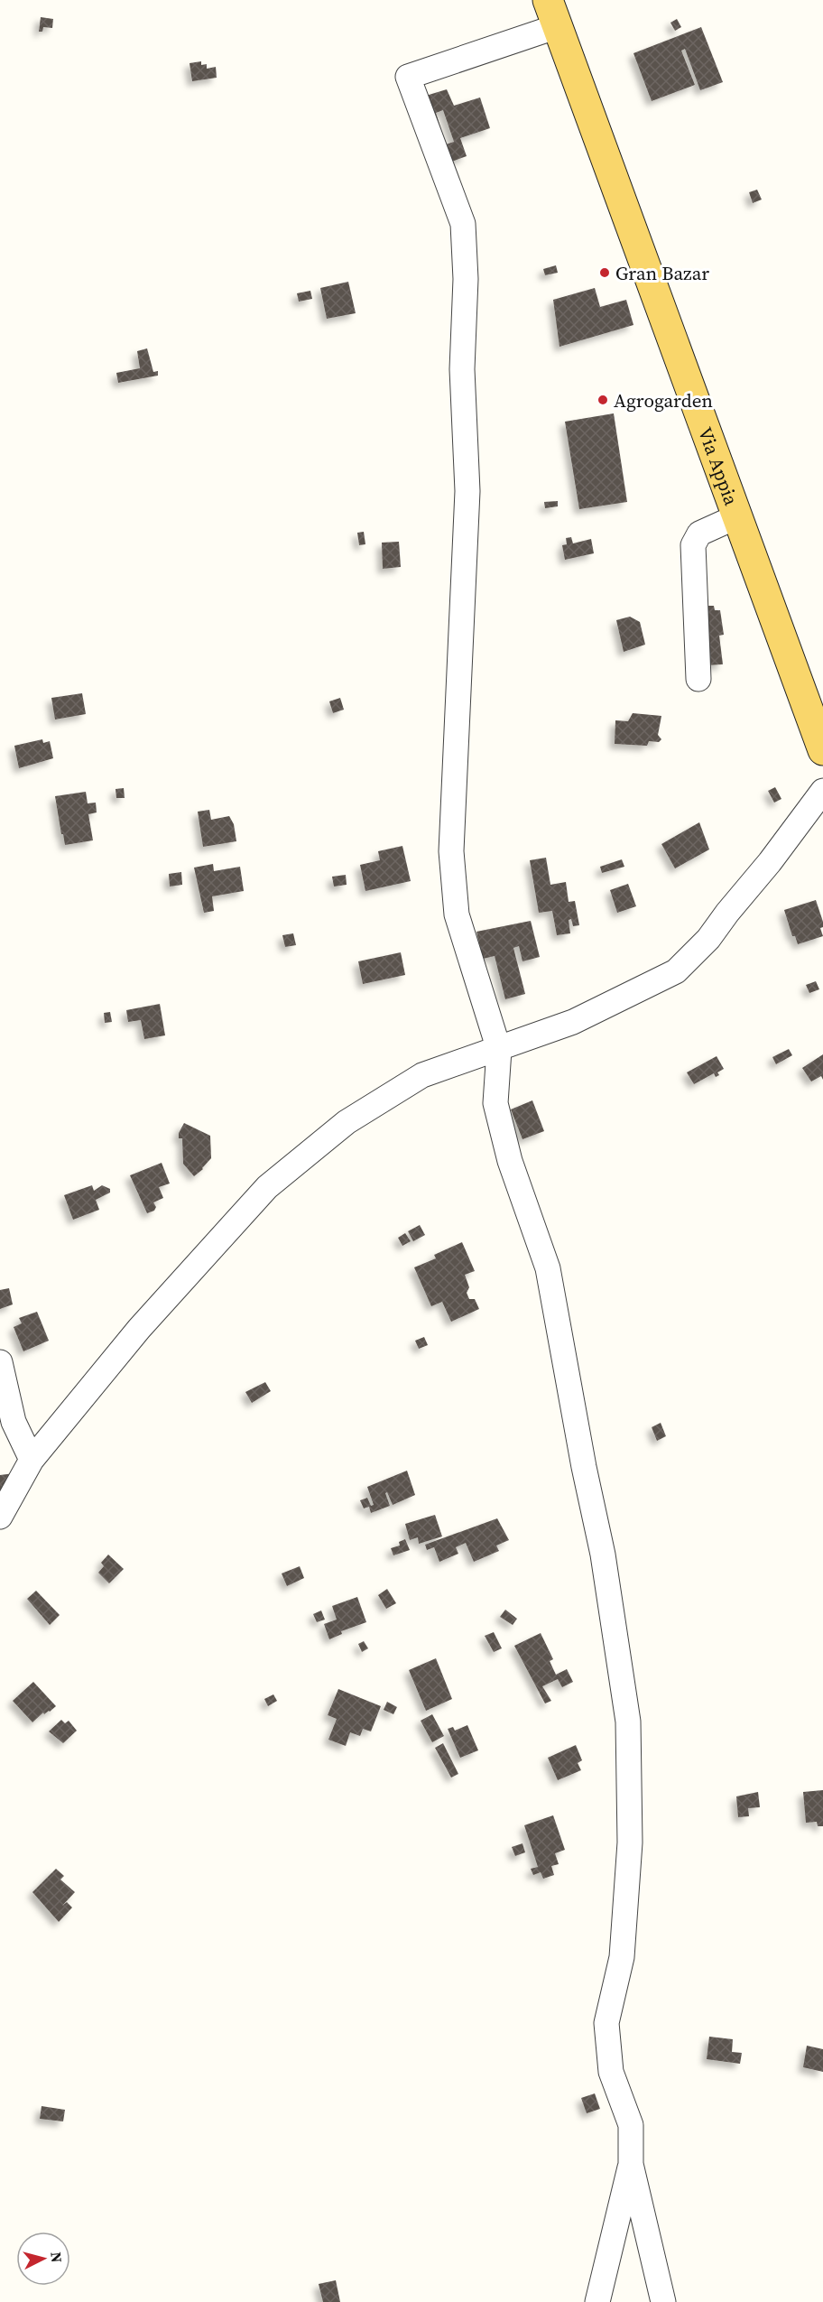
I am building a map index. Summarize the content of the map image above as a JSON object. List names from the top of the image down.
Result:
{
  "streets": {
    "main road": ["Via Appia"]
  },
  "places": ["Gran Bazar", "Agrogarden"],
  "north": "right"
}
